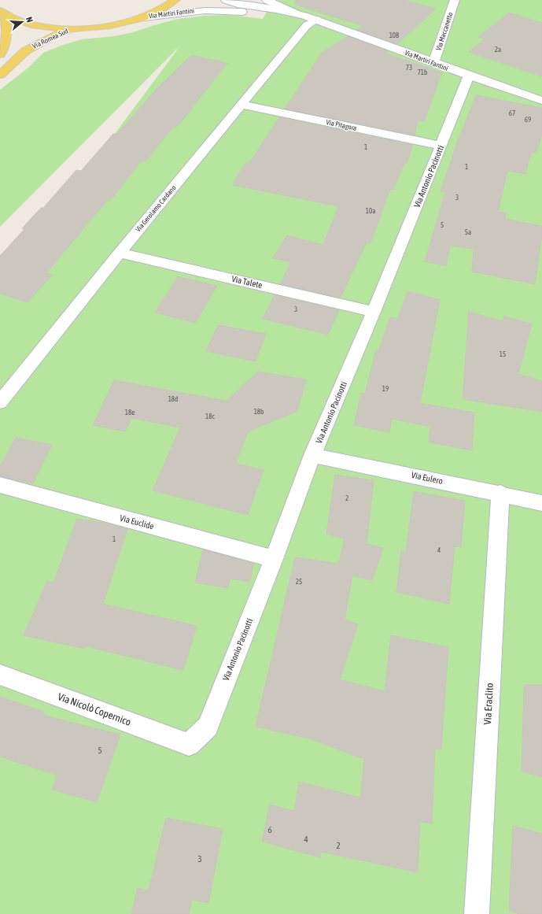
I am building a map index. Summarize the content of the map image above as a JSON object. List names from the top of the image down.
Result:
{
  "streets": {
    "main road": ["Via Romea Sud"],
    "street": [
      "Via Martiri Fantini",
      "Via Maccanetto",
      "Via Pitagora",
      "Via Antonio Pacinotti",
      "Via Gerolamo Cardano",
      "Via Talete",
      "Via Eulero",
      "Via Euclide",
      "Via Eraclito",
      "Via Nicolò Copernico"
    ]
  },
  "crossings": [
    ["Via Martiri Fantini", "Via Maccanetto"],
    ["Via Martiri Fantini", "Via Antonio Pacinotti"],
    ["Via Martiri Fantini", "Via Gerolamo Cardano"],
    ["Via Pitagora", "Via Antonio Pacinotti"],
    ["Via Pitagora", "Via Gerolamo Cardano"],
    ["Via Antonio Pacinotti", "Via Talete"],
    ["Via Antonio Pacinotti", "Via Eulero"],
    ["Via Antonio Pacinotti", "Via Euclide"],
    ["Via Antonio Pacinotti", "Via Nicolò Copernico"],
    ["Via Gerolamo Cardano", "Via Talete"],
    ["Via Eulero", "Via Eraclito"]
  ],
  "house_numbers": [
    "108",
    "2a",
    "73",
    "71b",
    "67",
    "69",
    "1",
    "1",
    "3",
    "10a",
    "5",
    "5a",
    "3",
    "15",
    "19",
    "18d",
    "18b",
    "18e",
    "18c",
    "2",
    "1",
    "4",
    "25",
    "5",
    "6",
    "4",
    "2",
    "3"
  ],
  "north": "right"
}
